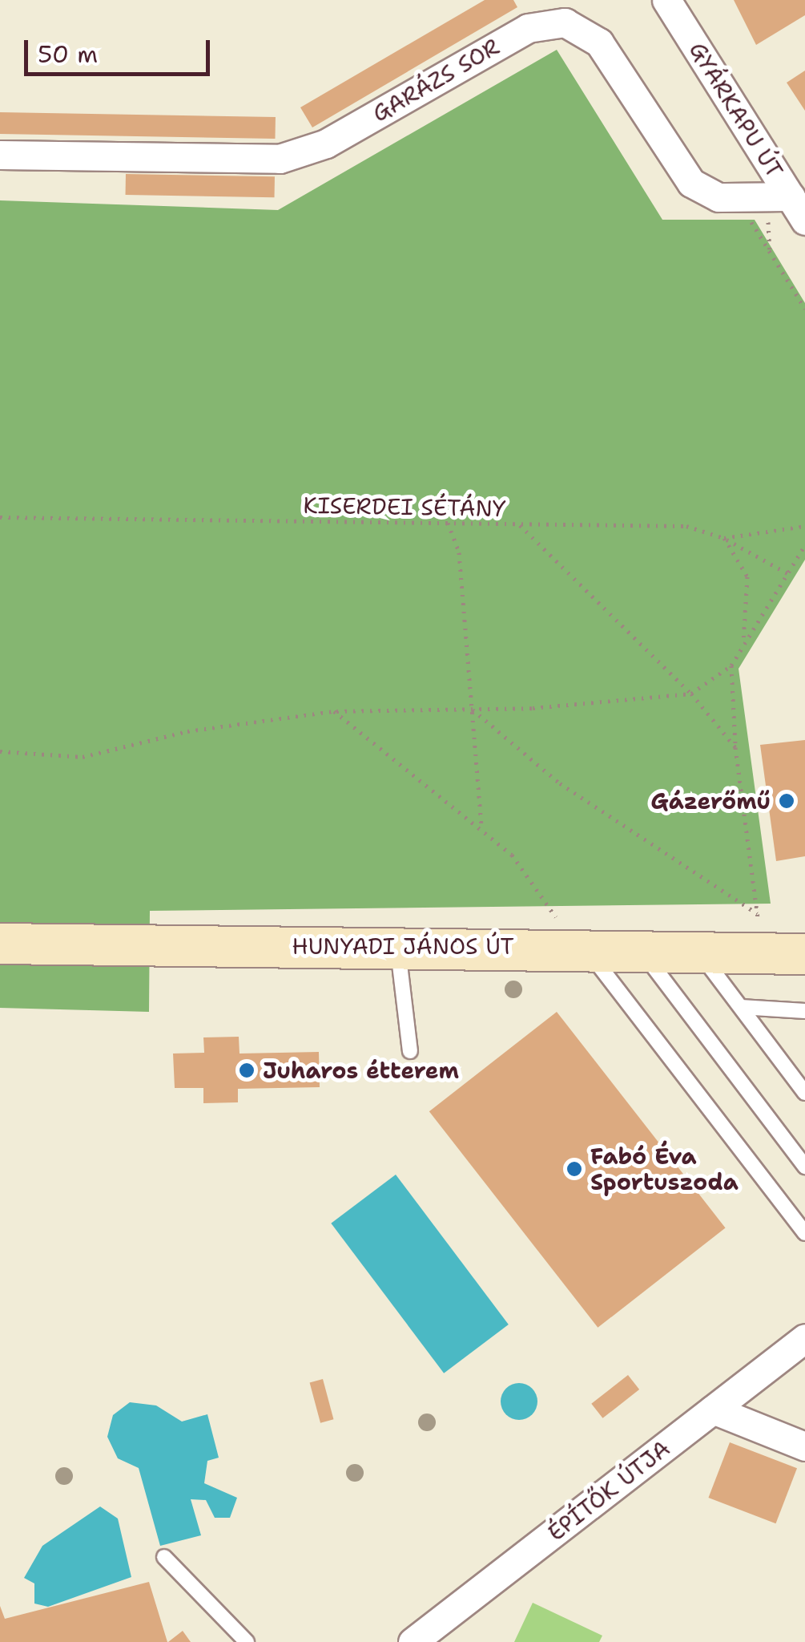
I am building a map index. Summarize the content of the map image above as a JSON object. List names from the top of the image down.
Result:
{
  "streets": {
    "street": [
      "GARÁZS SOR",
      "GYÁRKAPU ÚT",
      "HUNYADI JÁNOS ÚT",
      "ÉPÍTŐK ÚTJA"
    ],
    "path": ["KISERDEI SÉTÁNY"]
  },
  "crossings": [
    ["GARÁZS SOR", "GYÁRKAPU ÚT"]
  ],
  "places": ["Gázerőmű", "Juharos étterem", "Fabó Éva Sportuszoda"],
  "scale_bar": "50 m"
}
